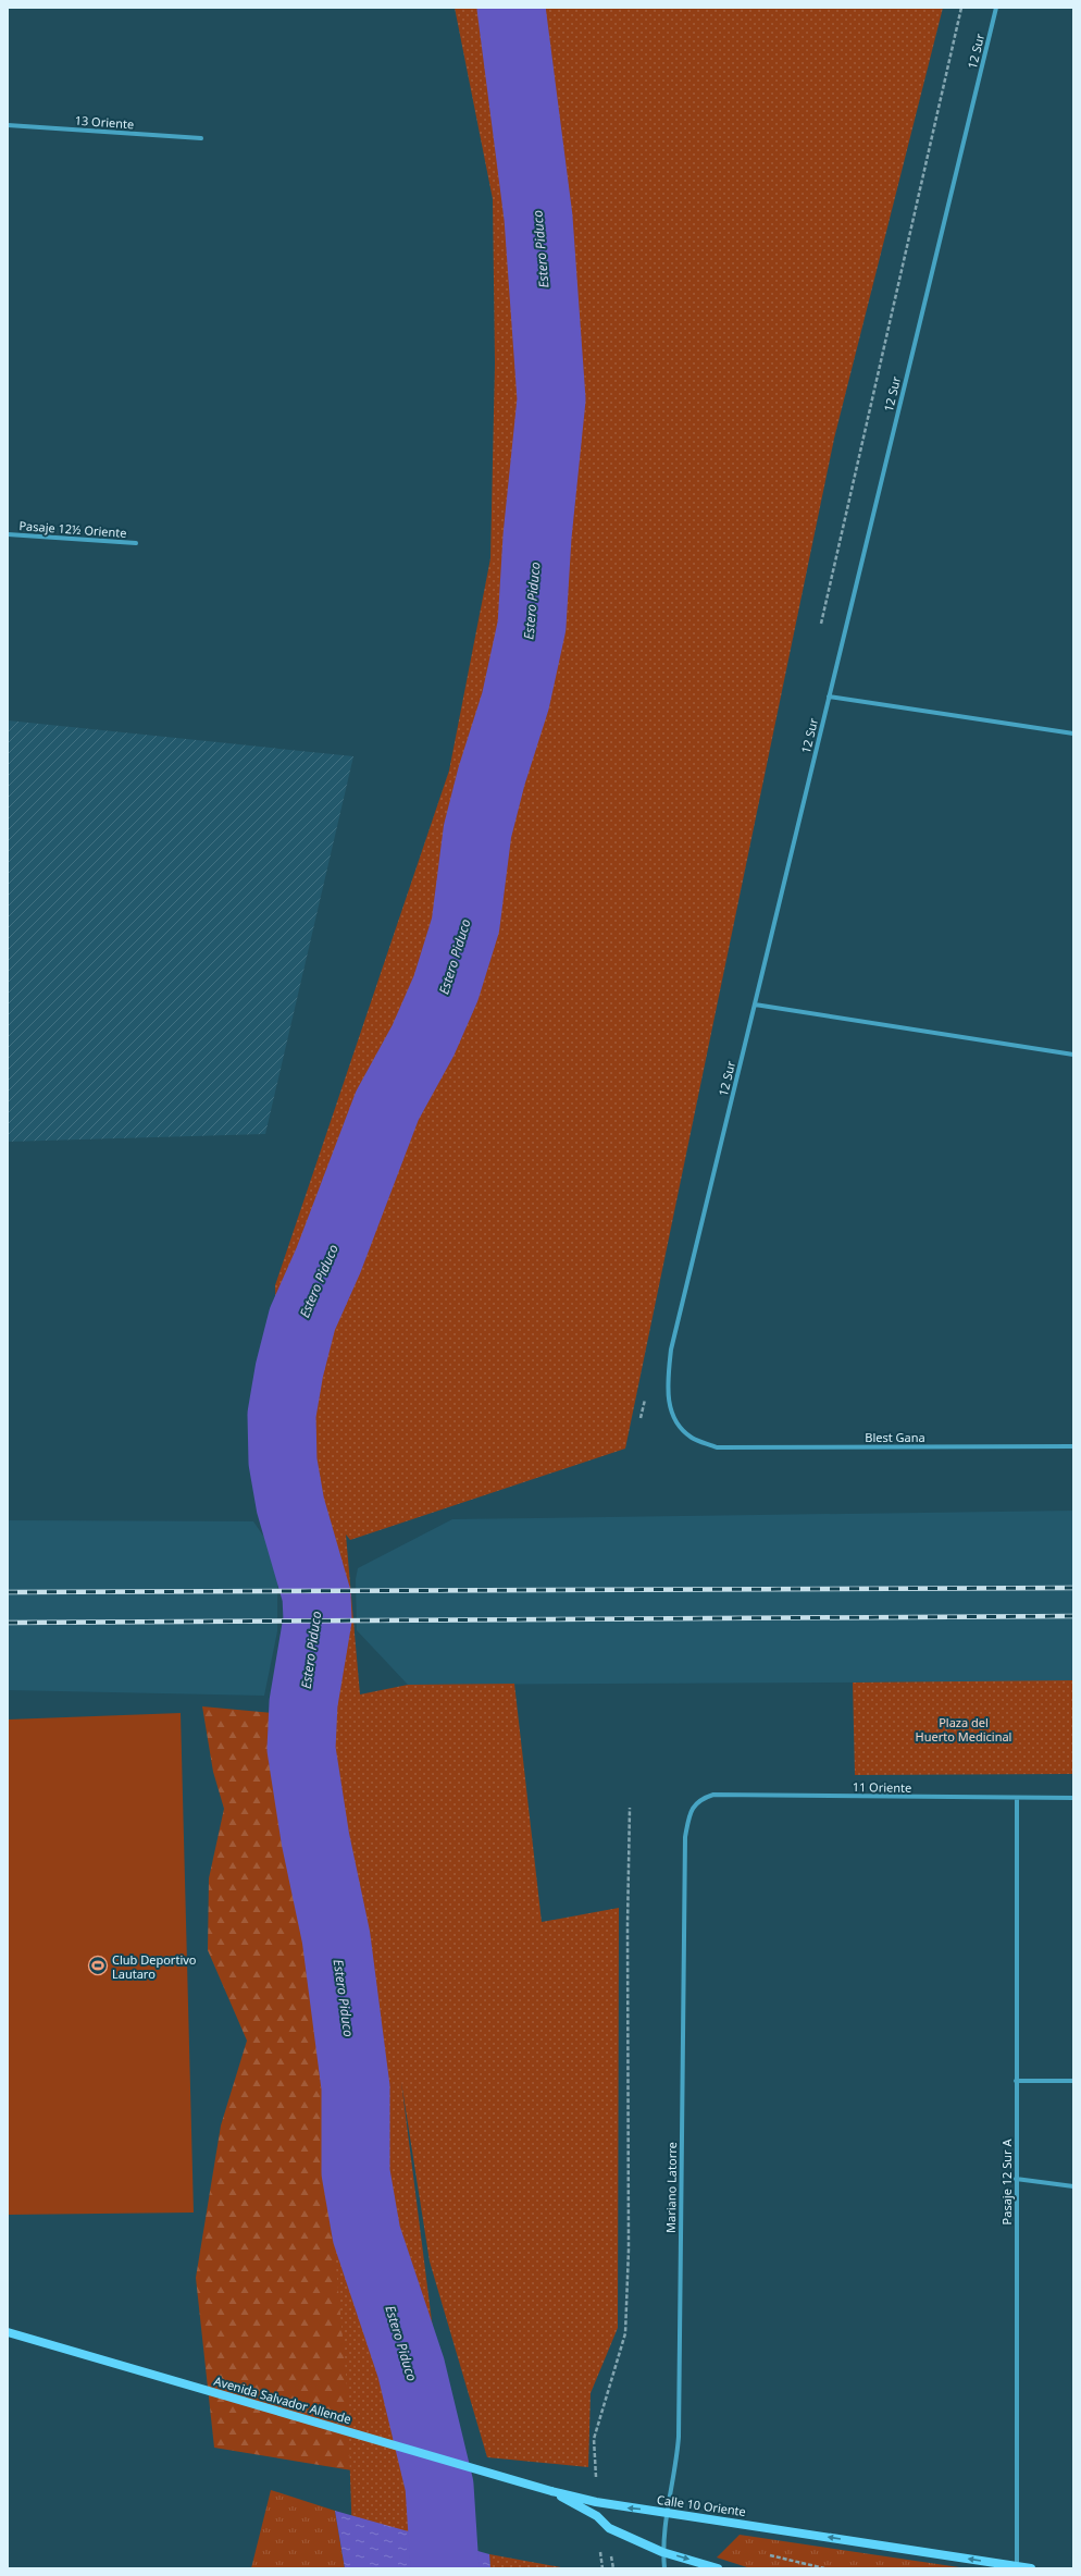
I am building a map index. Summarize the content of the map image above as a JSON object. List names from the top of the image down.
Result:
{
  "streets": {
    "main road": ["Avenida Salvador Allende", "Calle 10 Oriente"],
    "street": [
      "12 Sur",
      "13 Oriente",
      "Pasaje 12½ Oriente",
      "Blest Gana",
      "11 Oriente",
      "Pasaje 12 Sur A",
      "Mariano Latorre"
    ]
  },
  "crossings": [
    ["12 Sur", "Blest Gana"],
    ["11 Oriente", "Pasaje 12 Sur A"],
    ["11 Oriente", "Mariano Latorre"],
    ["Pasaje 12 Sur A", "Calle 10 Oriente"],
    ["Mariano Latorre", "Calle 10 Oriente"],
    ["Avenida Salvador Allende", "Calle 10 Oriente"]
  ],
  "water": ["Estero Piduco"],
  "parks": ["Plaza del Huerto Medicinal"],
  "places": {
    "sports": ["Club Deportivo Lautaro"]
  }
}
